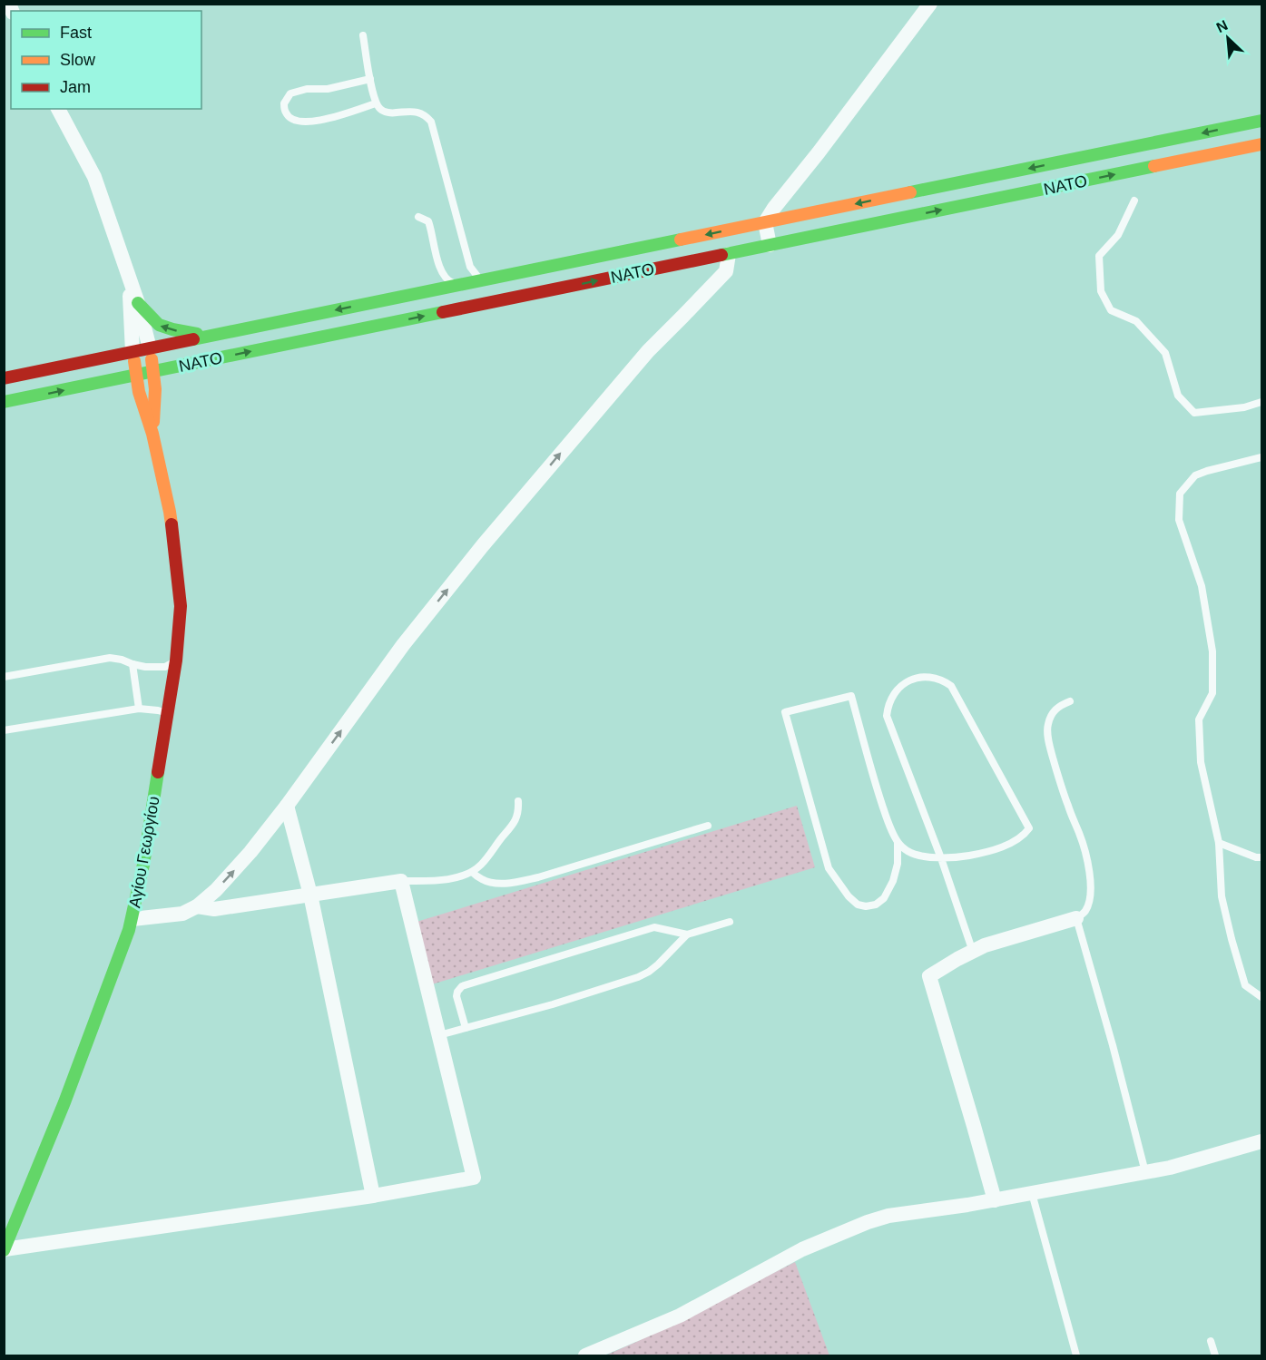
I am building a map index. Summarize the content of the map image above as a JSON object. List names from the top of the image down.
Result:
{
  "streets": {
    "main road": ["ΝΑΤΟ", "Αγίου Γεωργίου"]
  },
  "crossings": [
    ["ΝΑΤΟ", "Αγίου Γεωργίου"]
  ],
  "legend": ["Fast", "Slow", "Jam"],
  "north": "top left"
}
